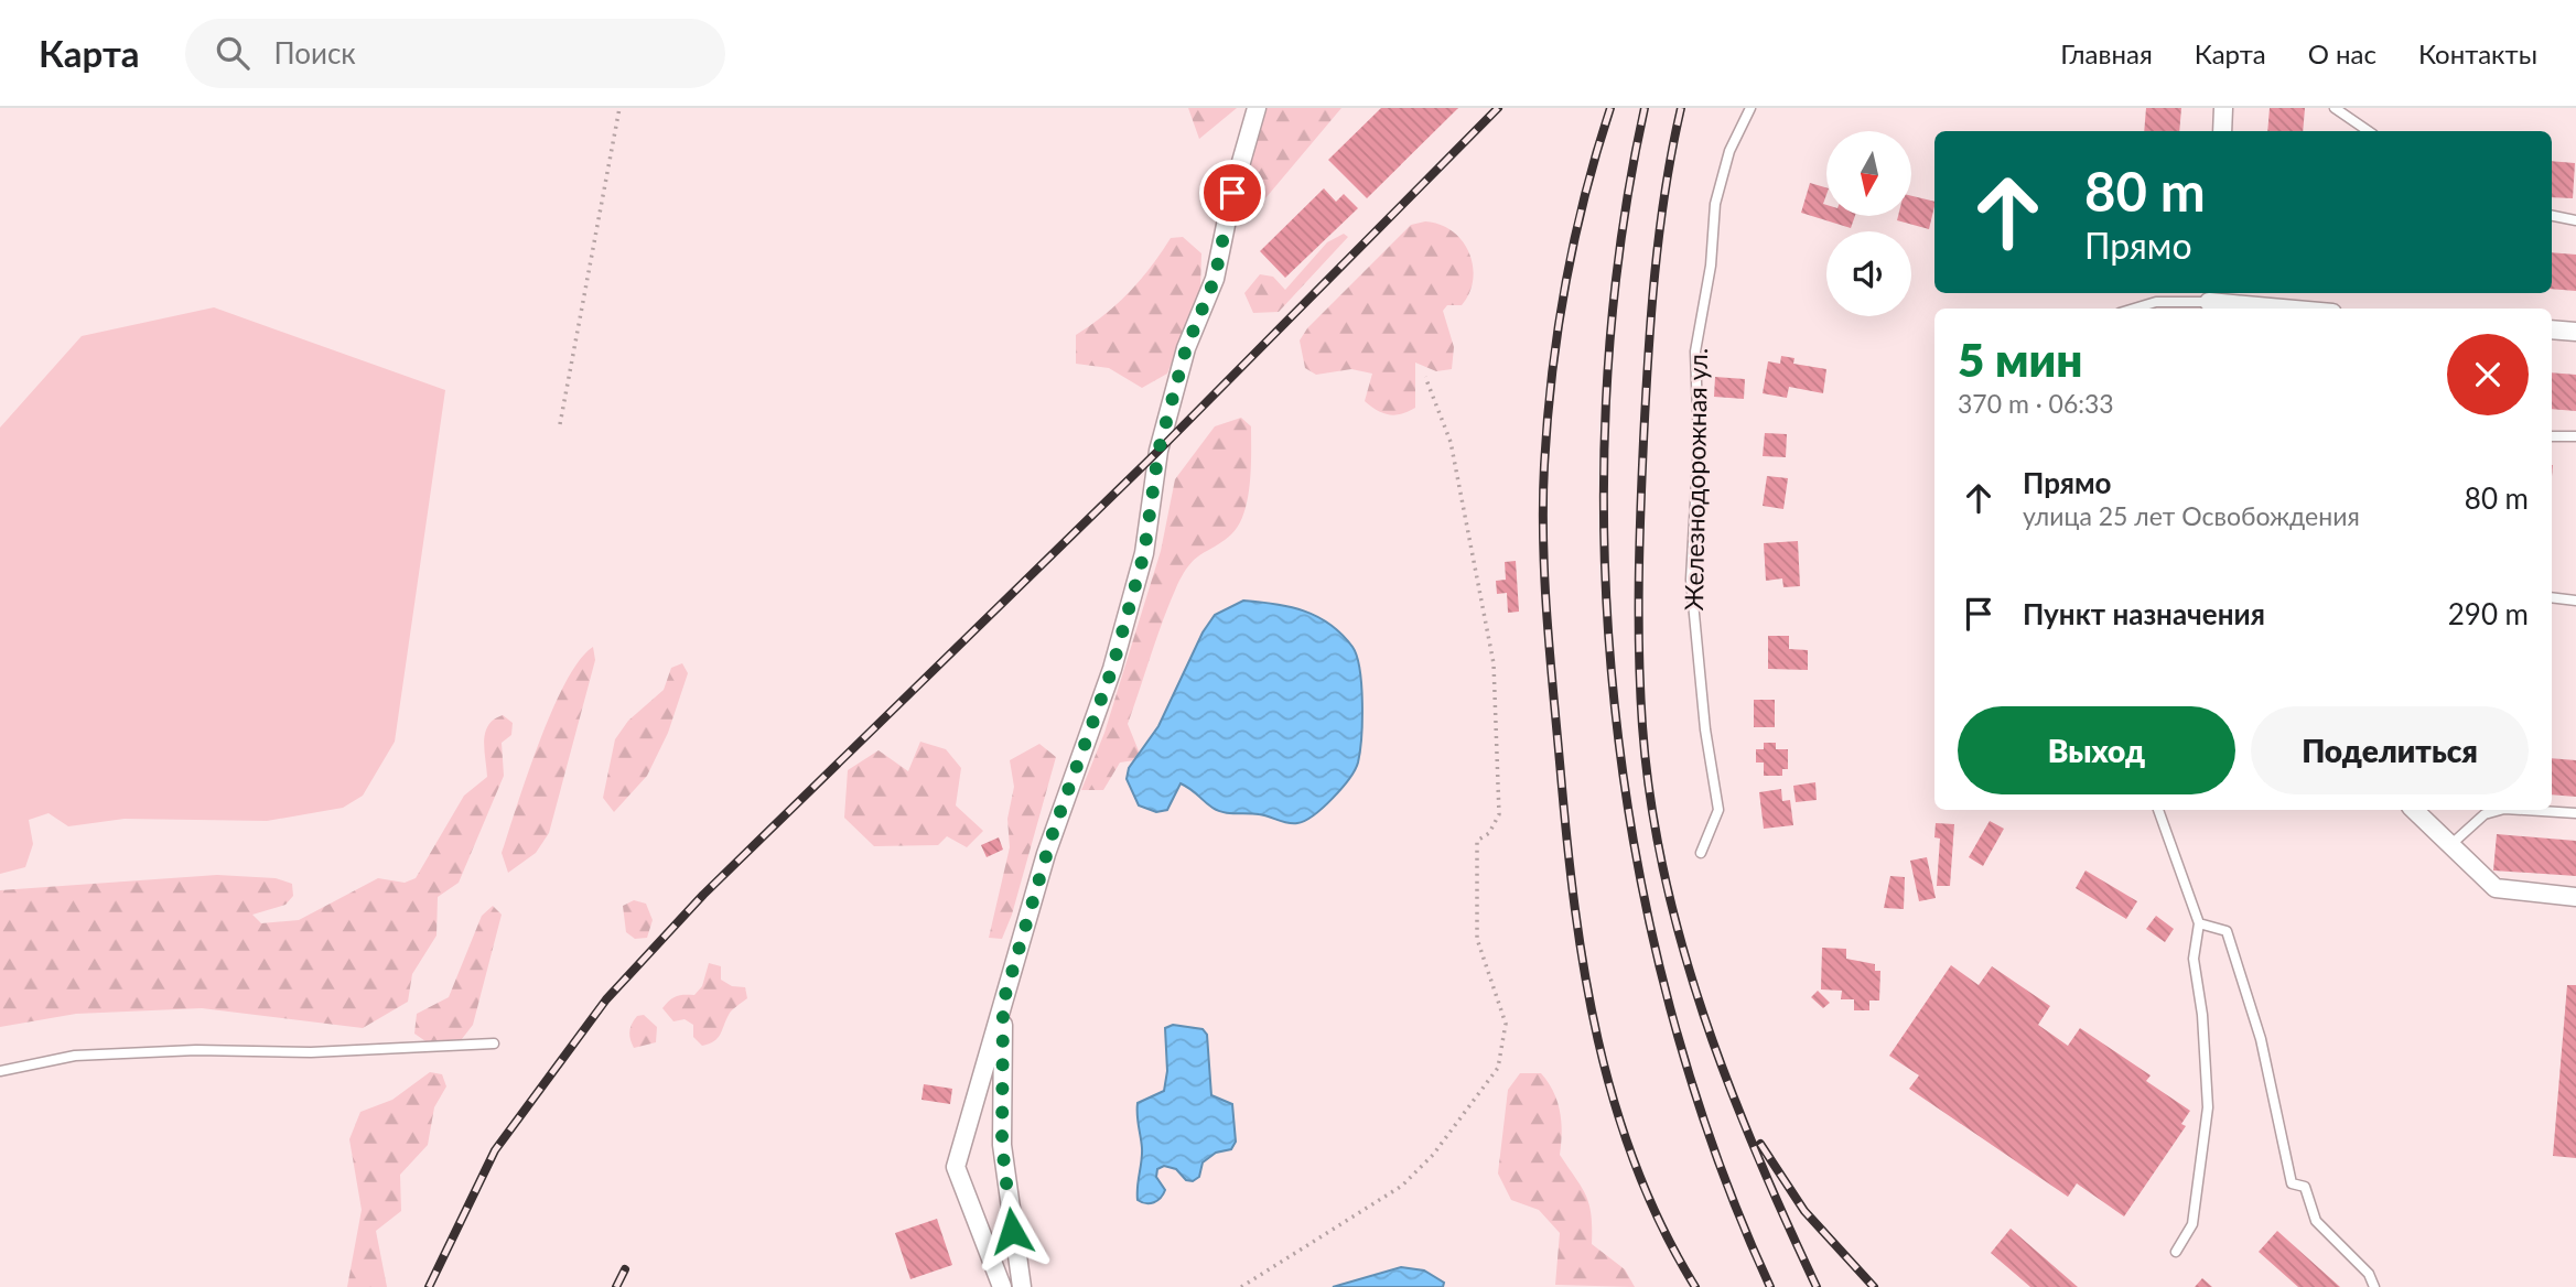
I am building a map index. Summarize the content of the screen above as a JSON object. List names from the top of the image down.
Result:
{
  "streets": {
    "lane": ["Железнодорожная ул."]
  },
  "north": "bottom",
  "page": {
    "header": "Карта",
    "search": "Поиск",
    "nav": [
      "Главная",
      "Карта",
      "О нас",
      "Контакты"
    ],
    "turn": ["80 m", "Прямо"],
    "heading": ["5 мин", "370 m · 06:33"],
    "list": [
      {
        "name": "Прямо",
        "note": "улица 25 лет Освобождения",
        "value": "80 m"
      },
      {
        "name": "Пункт назначения",
        "value": "290 m"
      }
    ],
    "buttons": ["Выход", "Поделиться"]
  }
}
